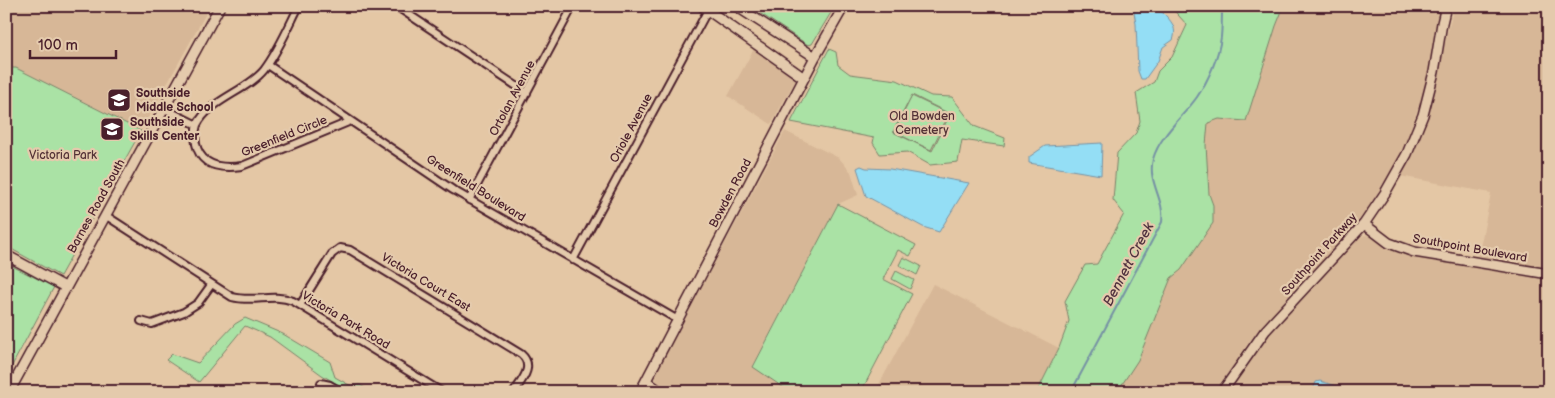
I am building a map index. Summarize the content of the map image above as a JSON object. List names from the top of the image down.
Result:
{
  "streets": {
    "main road": [
      "Bowden Road",
      "Barnes Road South",
      "Southpoint Boulevard",
      "Southpoint Parkway"
    ],
    "street": [
      "Ortolan Avenue",
      "Oriole Avenue",
      "Greenfield Circle",
      "Greenfield Boulevard",
      "Victoria Court East",
      "Victoria Park Road"
    ]
  },
  "crossings": [
    ["Ortolan Avenue", "Greenfield Boulevard"],
    ["Oriole Avenue", "Greenfield Boulevard"],
    ["Greenfield Circle", "Greenfield Boulevard"],
    ["Greenfield Boulevard", "Bowden Road"],
    ["Barnes Road South", "Victoria Park Road"],
    ["Southpoint Boulevard", "Southpoint Parkway"],
    ["Victoria Court East", "Victoria Park Road"]
  ],
  "water": ["Bennett Creek"],
  "parks": ["Old Bowden Cemetery", "Victoria Park"],
  "places": {
    "school or university": ["Southside Middle School", "Southside Skills Center"]
  },
  "scale_bar": "100 m"
}
